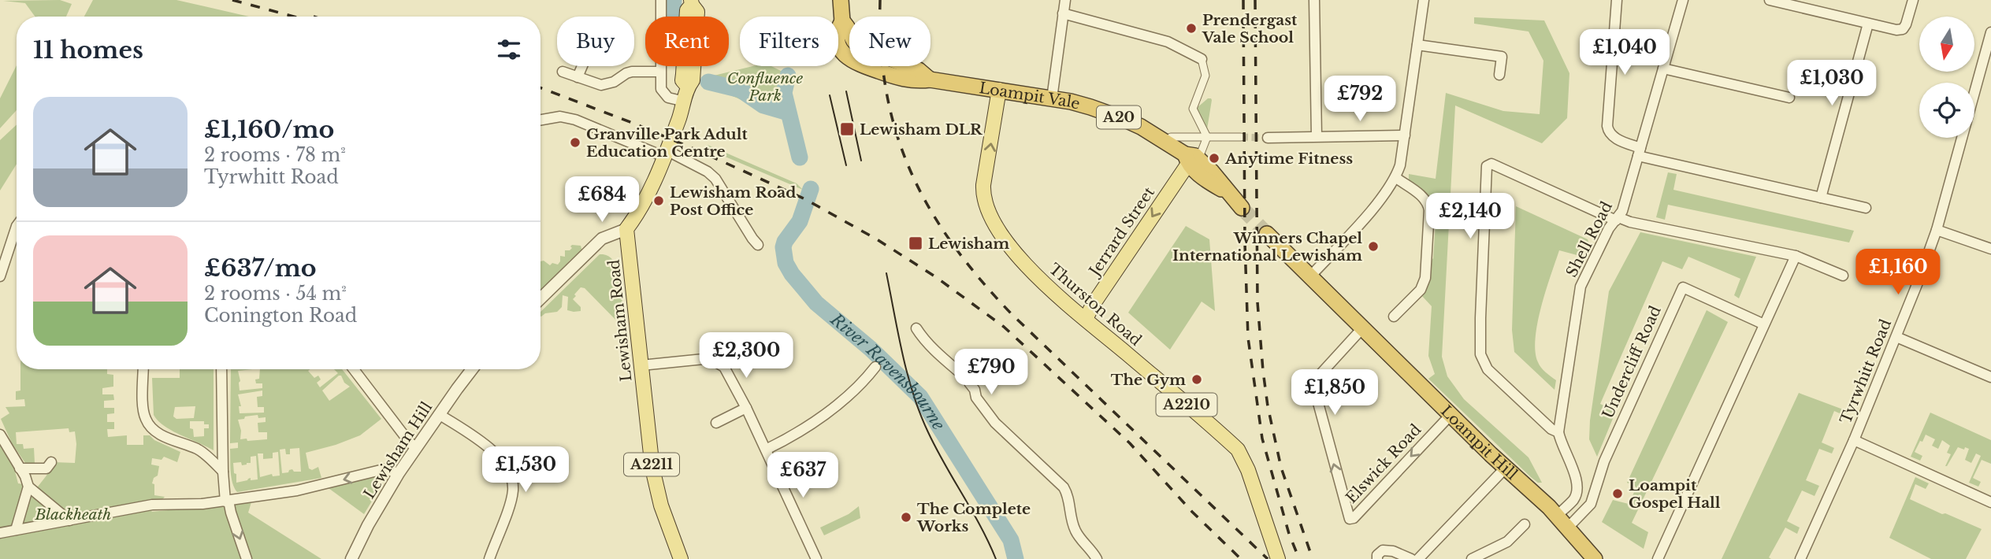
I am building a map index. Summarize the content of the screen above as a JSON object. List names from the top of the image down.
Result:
{
  "streets": {
    "highway": ["Loampit Vale", "A20", "Loampit Hill"],
    "main road": [
      "Jerrard Street",
      "Thurston Road",
      "Lewisham Road",
      "A2210",
      "A2211"
    ],
    "street": [
      "Shell Road",
      "Undercliff Road",
      "Tyrwhitt Road",
      "Lewisham Hill",
      "Elswick Road"
    ]
  },
  "crossings": [
    ["Loampit Vale", "Jerrard Street"],
    ["Loampit Vale", "Thurston Road"],
    ["Jerrard Street", "Thurston Road"],
    ["Undercliff Road", "Loampit Hill"],
    ["Loampit Hill", "Elswick Road"]
  ],
  "one_way": ["Jerrard Street", "Thurston Road"],
  "water": ["River Ravensbourne"],
  "parks": ["Confluence Park", "Blackheath"],
  "places": {
    "other": [
      "Prendergast Vale School",
      "Granville Park Adult Education Centre",
      "Anytime Fitness",
      "Lewisham Road Post Office",
      "Winners Chapel International Lewisham",
      "The Gym",
      "Loampit Gospel Hall",
      "The Complete Works"
    ],
    "transit": ["Lewisham DLR", "Lewisham"]
  },
  "north": "bottom",
  "page": {
    "chip": [
      "Buy",
      "Rent",
      "Filters",
      "New"
    ],
    "heading": "11 homes",
    "price": [
      "£1,040",
      "£1,030",
      "£792",
      "£684",
      "£2,140",
      "£1,160",
      "£2,300",
      "£790",
      "£1,850",
      "£1,530",
      "£637"
    ],
    "list": [
      {
        "name": "£1,160/mo",
        "note": "2 rooms · 78 m² · Tyrwhitt Road"
      },
      {
        "name": "£637/mo",
        "note": "2 rooms · 54 m² · Conington Road"
      }
    ]
  }
}
